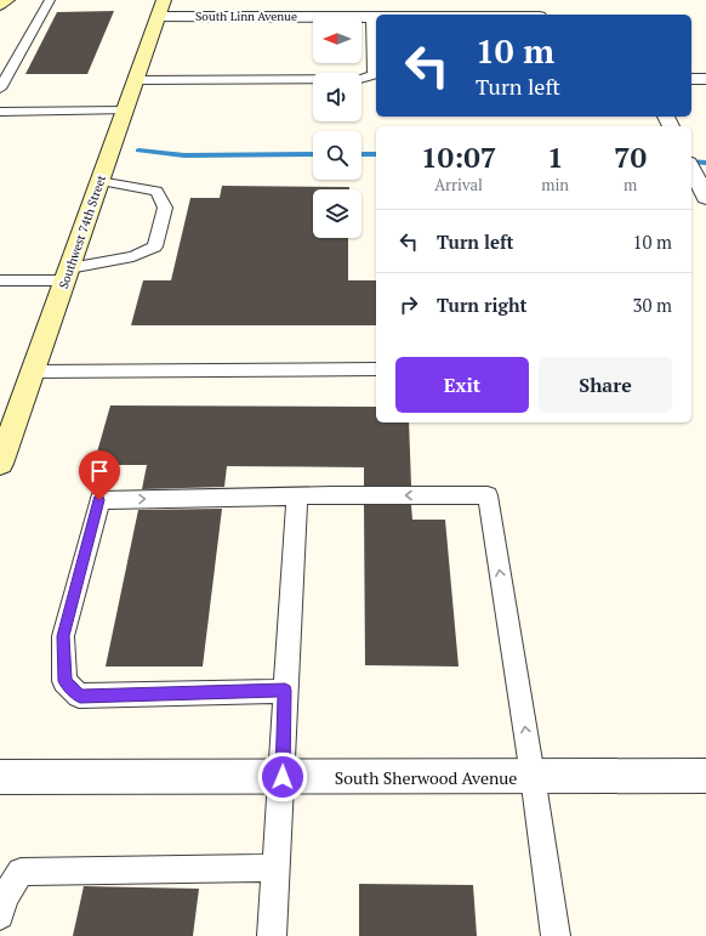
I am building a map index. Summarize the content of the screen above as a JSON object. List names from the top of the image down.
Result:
{
  "streets": {
    "main road": ["Southwest 74th Street"],
    "street": ["South Linn Avenue", "South Sherwood Avenue"]
  },
  "crossings": [
    ["South Linn Avenue", "Southwest 74th Street"]
  ],
  "north": "left",
  "page": {
    "turn": ["10 m", "Turn left"],
    "eta": [
      "10:07",
      "Arrival",
      "1",
      "min",
      "70",
      "m"
    ],
    "list": [
      {
        "name": "Turn left",
        "value": "10 m"
      },
      {
        "name": "Turn right",
        "value": "30 m"
      }
    ],
    "buttons": ["Exit", "Share"]
  }
}
